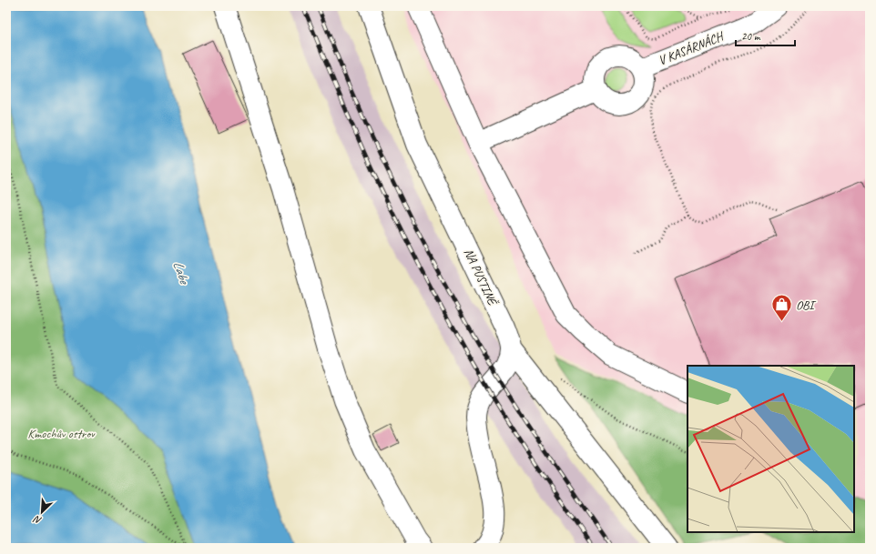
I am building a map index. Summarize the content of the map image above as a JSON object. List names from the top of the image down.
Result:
{
  "streets": {
    "street": ["V KASÁRNÁCH", "NA PUSTINĚ"]
  },
  "water": ["Labe"],
  "parks": ["Kmochův ostrov"],
  "places": {
    "shop": ["OBI"]
  },
  "scale_bar": "20 m",
  "north": "bottom left"
}
